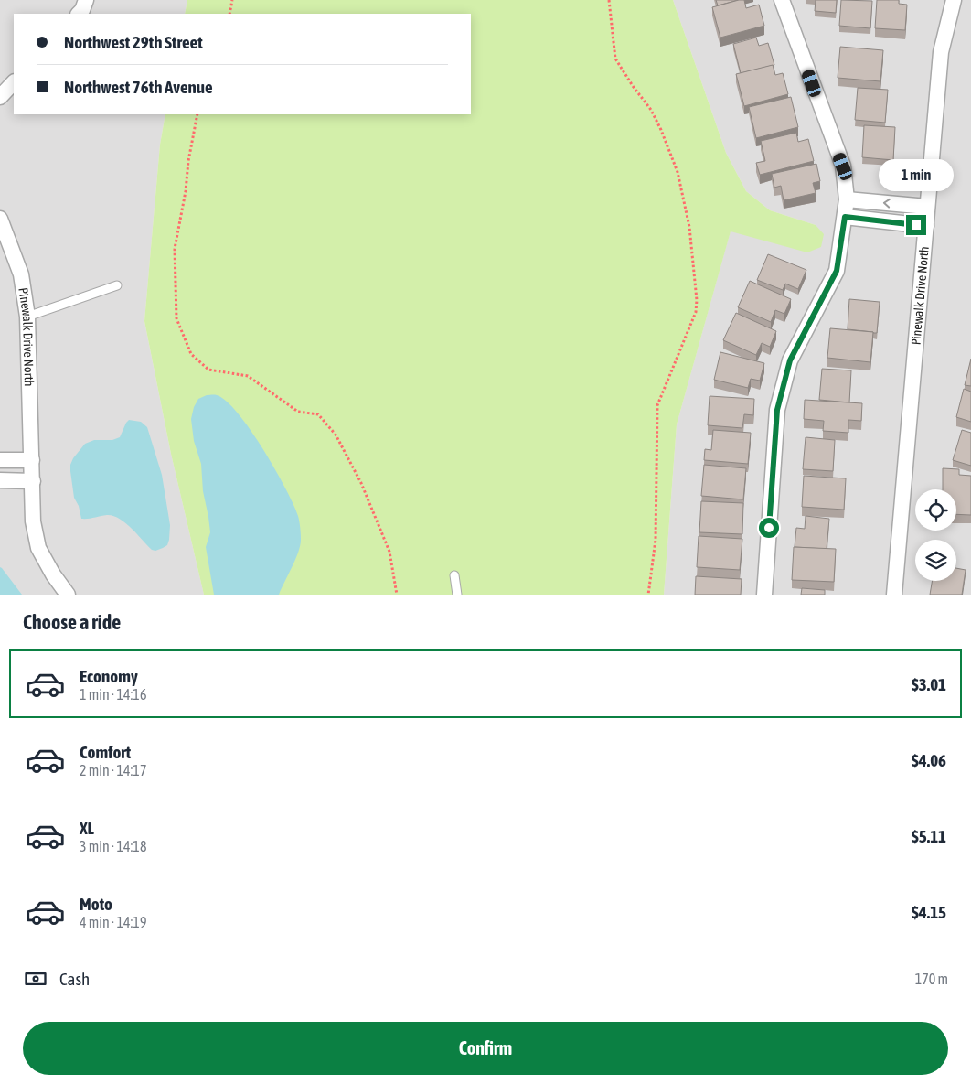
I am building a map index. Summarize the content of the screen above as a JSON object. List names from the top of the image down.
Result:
{
  "streets": {
    "street": ["Pinewalk Drive North"]
  },
  "page": {
    "banner": ["Northwest 29th Street", "Northwest 76th Avenue"],
    "bubble": "1 min",
    "heading": "Choose a ride",
    "list": [
      {
        "name": "Economy",
        "note": "1 min · 14:16",
        "value": "$3.01"
      },
      {
        "name": "Comfort",
        "note": "2 min · 14:17",
        "value": "$4.06"
      },
      {
        "name": "XL",
        "note": "3 min · 14:18",
        "value": "$5.11"
      },
      {
        "name": "Moto",
        "note": "4 min · 14:19",
        "value": "$4.15"
      }
    ],
    "pay": ["Cash", "170 m"],
    "buttons": "Confirm"
  }
}
